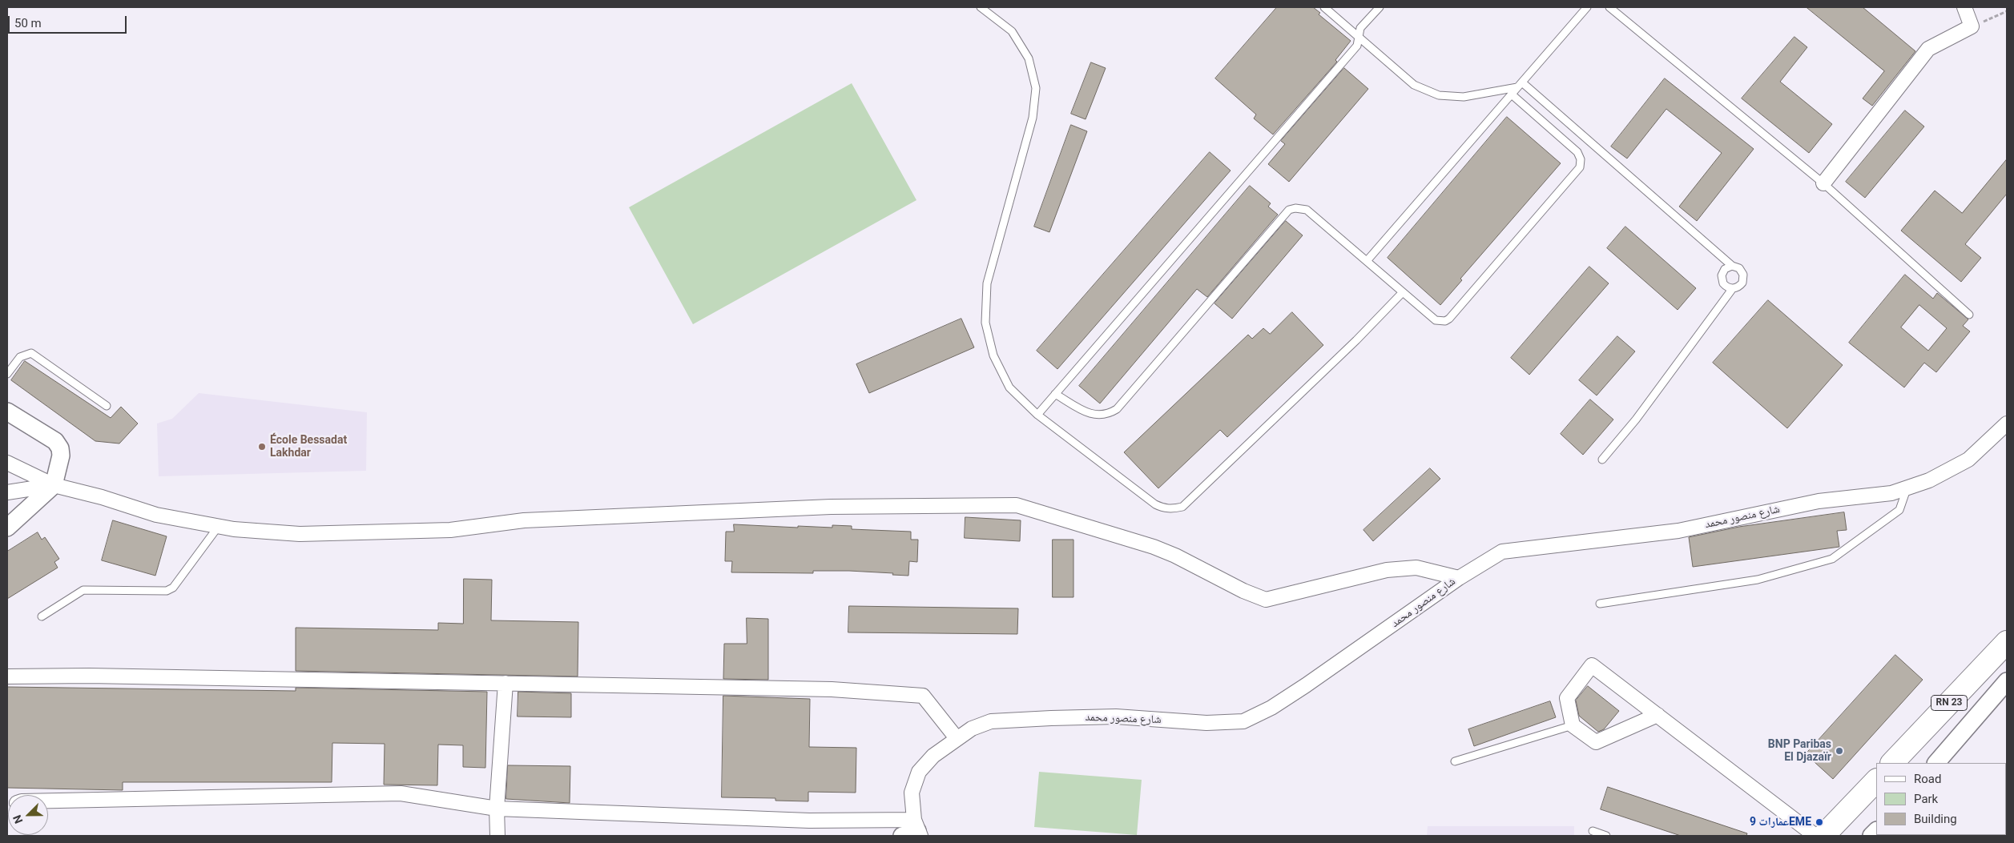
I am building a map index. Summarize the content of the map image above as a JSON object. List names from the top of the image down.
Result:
{
  "streets": {
    "main road": ["RN 23"],
    "street": ["شارع منصور محمد"]
  },
  "places": ["École Bessadat Lakhdar", "BNP Paribas El Djazaïr", "عمارات 9EME"],
  "legend": ["Road", "Park", "Building"],
  "scale_bar": "50 m",
  "north": "bottom left"
}
